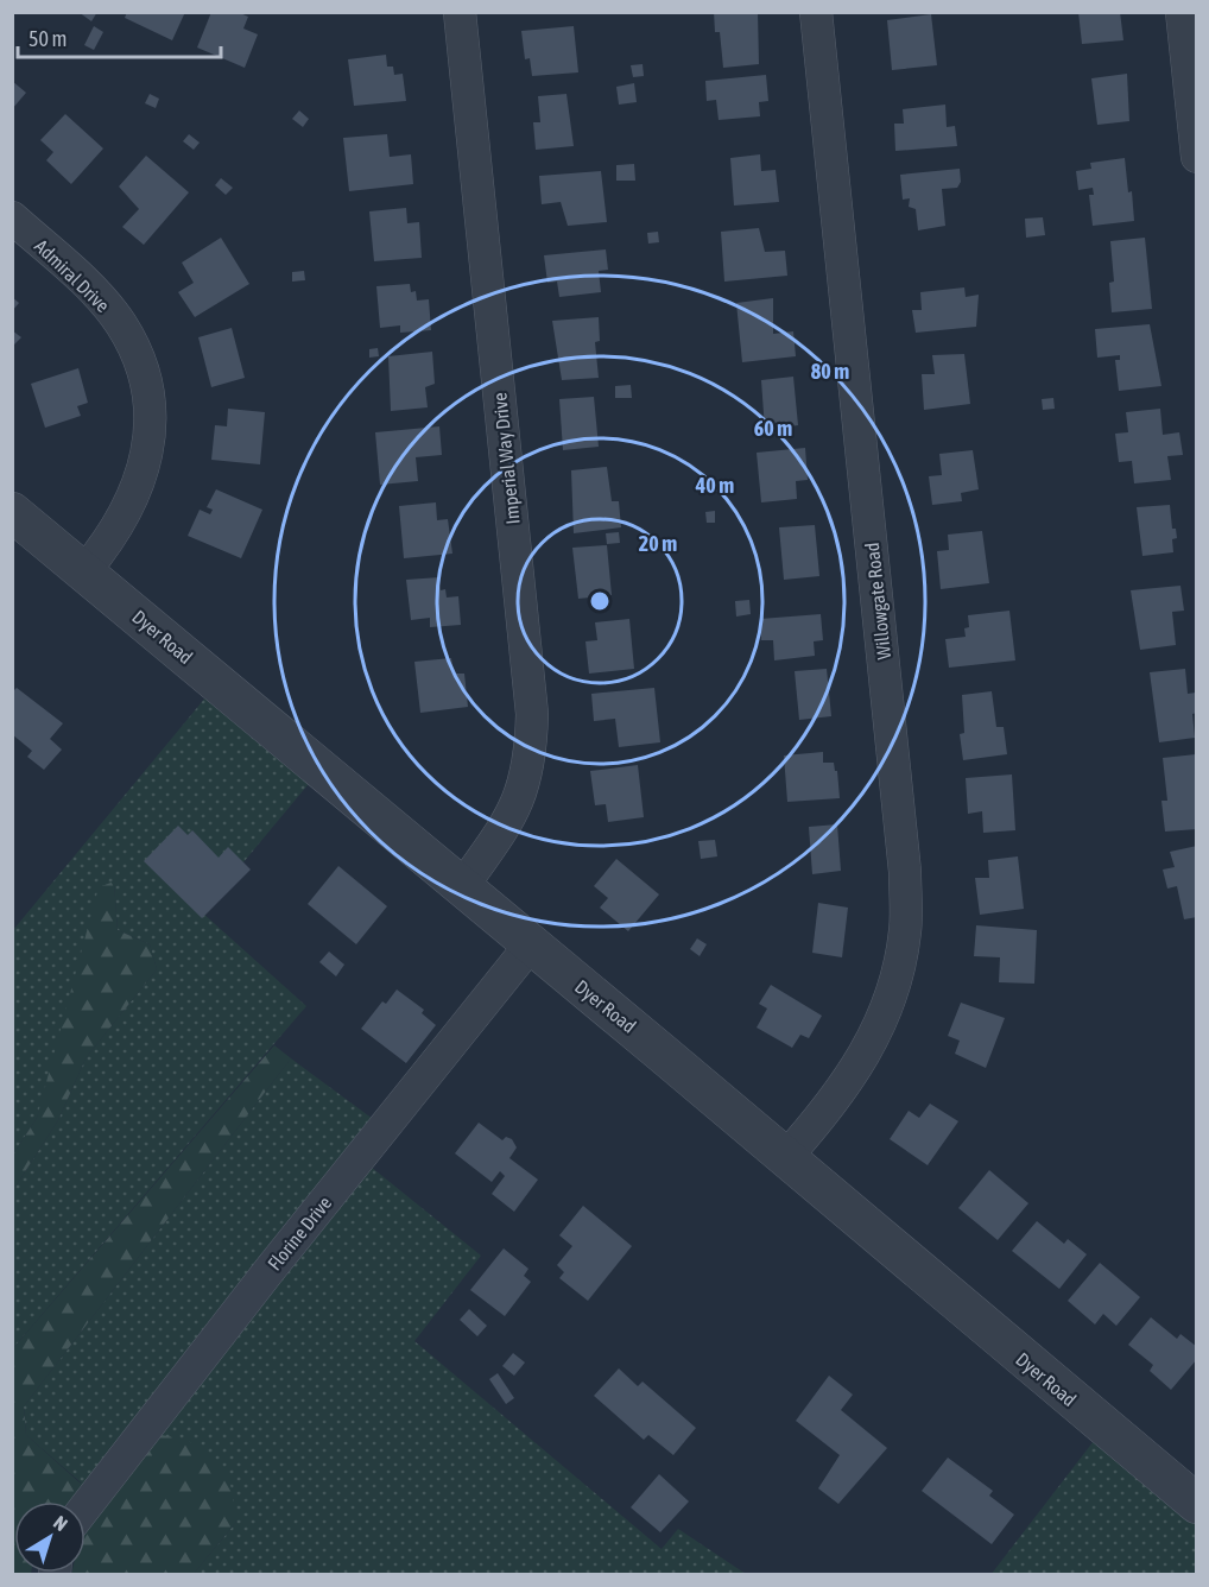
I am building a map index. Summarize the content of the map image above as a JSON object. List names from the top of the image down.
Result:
{
  "streets": {
    "street": [
      "Admiral Drive",
      "Imperial Way Drive",
      "Willowgate Road",
      "Dyer Road",
      "Florine Drive"
    ]
  },
  "crossings": [
    ["Admiral Drive", "Dyer Road"],
    ["Imperial Way Drive", "Dyer Road"],
    ["Willowgate Road", "Dyer Road"],
    ["Dyer Road", "Florine Drive"]
  ],
  "scale_bar": "50 m",
  "north": "top right",
  "rings": [
    "80 m",
    "60 m",
    "40 m",
    "20 m"
  ]
}
